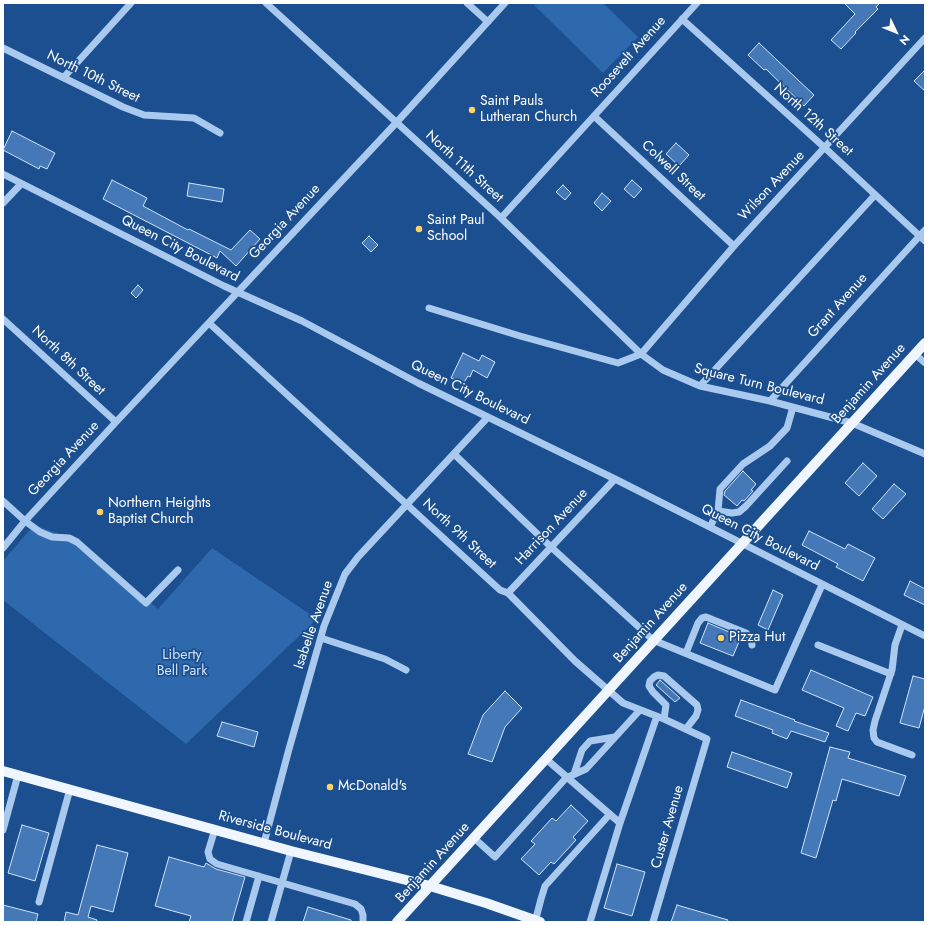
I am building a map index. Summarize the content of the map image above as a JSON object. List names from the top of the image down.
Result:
{
  "streets": {
    "main road": ["Benjamin Avenue", "Riverside Boulevard"],
    "street": [
      "Roosevelt Avenue",
      "North 10th Street",
      "North 12th Street",
      "North 11th Street",
      "Colwell Street",
      "Wilson Avenue",
      "Georgia Avenue",
      "Queen City Boulevard",
      "Grant Avenue",
      "North 8th Street",
      "Square Turn Boulevard",
      "Harrison Avenue",
      "North 9th Street",
      "Isabelle Avenue",
      "Custer Avenue"
    ]
  },
  "crossings": [
    ["Roosevelt Avenue", "North 12th Street"],
    ["Roosevelt Avenue", "North 11th Street"],
    ["Roosevelt Avenue", "Colwell Street"],
    ["North 12th Street", "Wilson Avenue"],
    ["North 12th Street", "Grant Avenue"],
    ["North 11th Street", "Wilson Avenue"],
    ["North 11th Street", "Georgia Avenue"],
    ["North 11th Street", "Square Turn Boulevard"],
    ["Colwell Street", "Wilson Avenue"],
    ["Wilson Avenue", "Square Turn Boulevard"],
    ["Georgia Avenue", "Queen City Boulevard"],
    ["Georgia Avenue", "North 8th Street"],
    ["Georgia Avenue", "North 9th Street"],
    ["Queen City Boulevard", "Benjamin Avenue"],
    ["Queen City Boulevard", "Harrison Avenue"],
    ["Queen City Boulevard", "Isabelle Avenue"],
    ["Grant Avenue", "Square Turn Boulevard"],
    ["Benjamin Avenue", "Square Turn Boulevard"],
    ["Benjamin Avenue", "North 9th Street"],
    ["Benjamin Avenue", "Riverside Boulevard"],
    ["Harrison Avenue", "North 9th Street"],
    ["North 9th Street", "Isabelle Avenue"],
    ["North 9th Street", "Custer Avenue"],
    ["Isabelle Avenue", "Riverside Boulevard"]
  ],
  "parks": ["Liberty Bell Park"],
  "places": [
    "Saint Pauls Lutheran Church",
    "Saint Paul School",
    "Northern Heights Baptist Church",
    "Pizza Hut",
    "McDonald's"
  ],
  "north": "bottom right"
}
